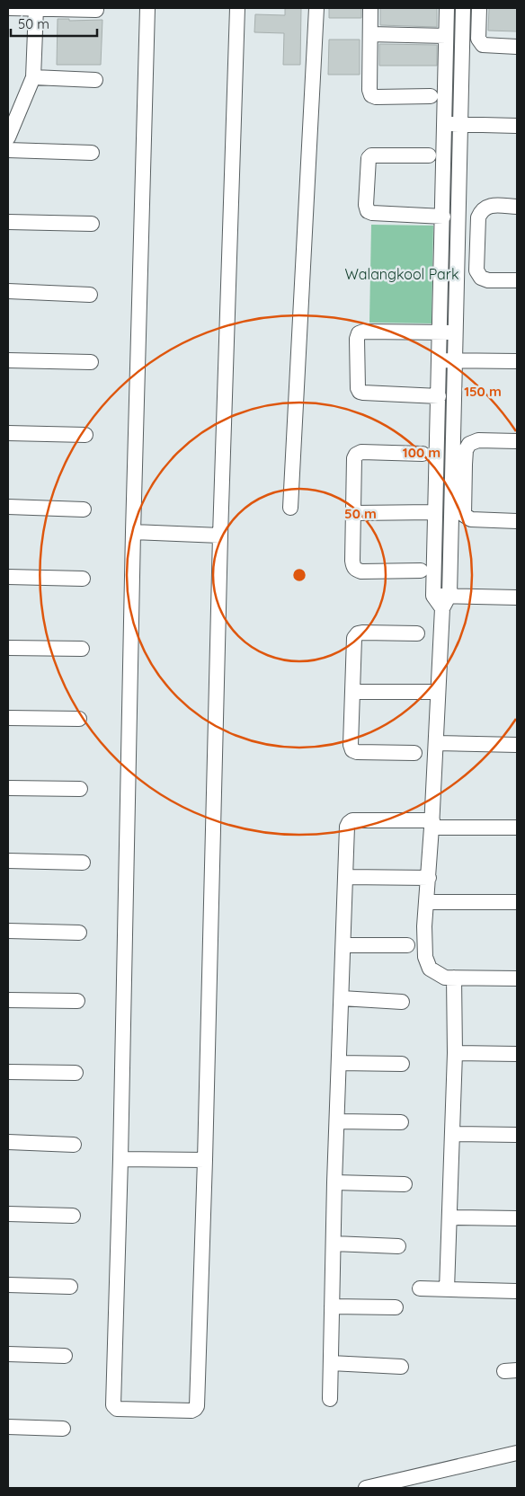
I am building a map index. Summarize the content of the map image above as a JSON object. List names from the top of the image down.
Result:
{
  "parks": ["Walangkool Park"],
  "scale_bar": "50 m",
  "rings": ["150 m", "100 m", "50 m"]
}
